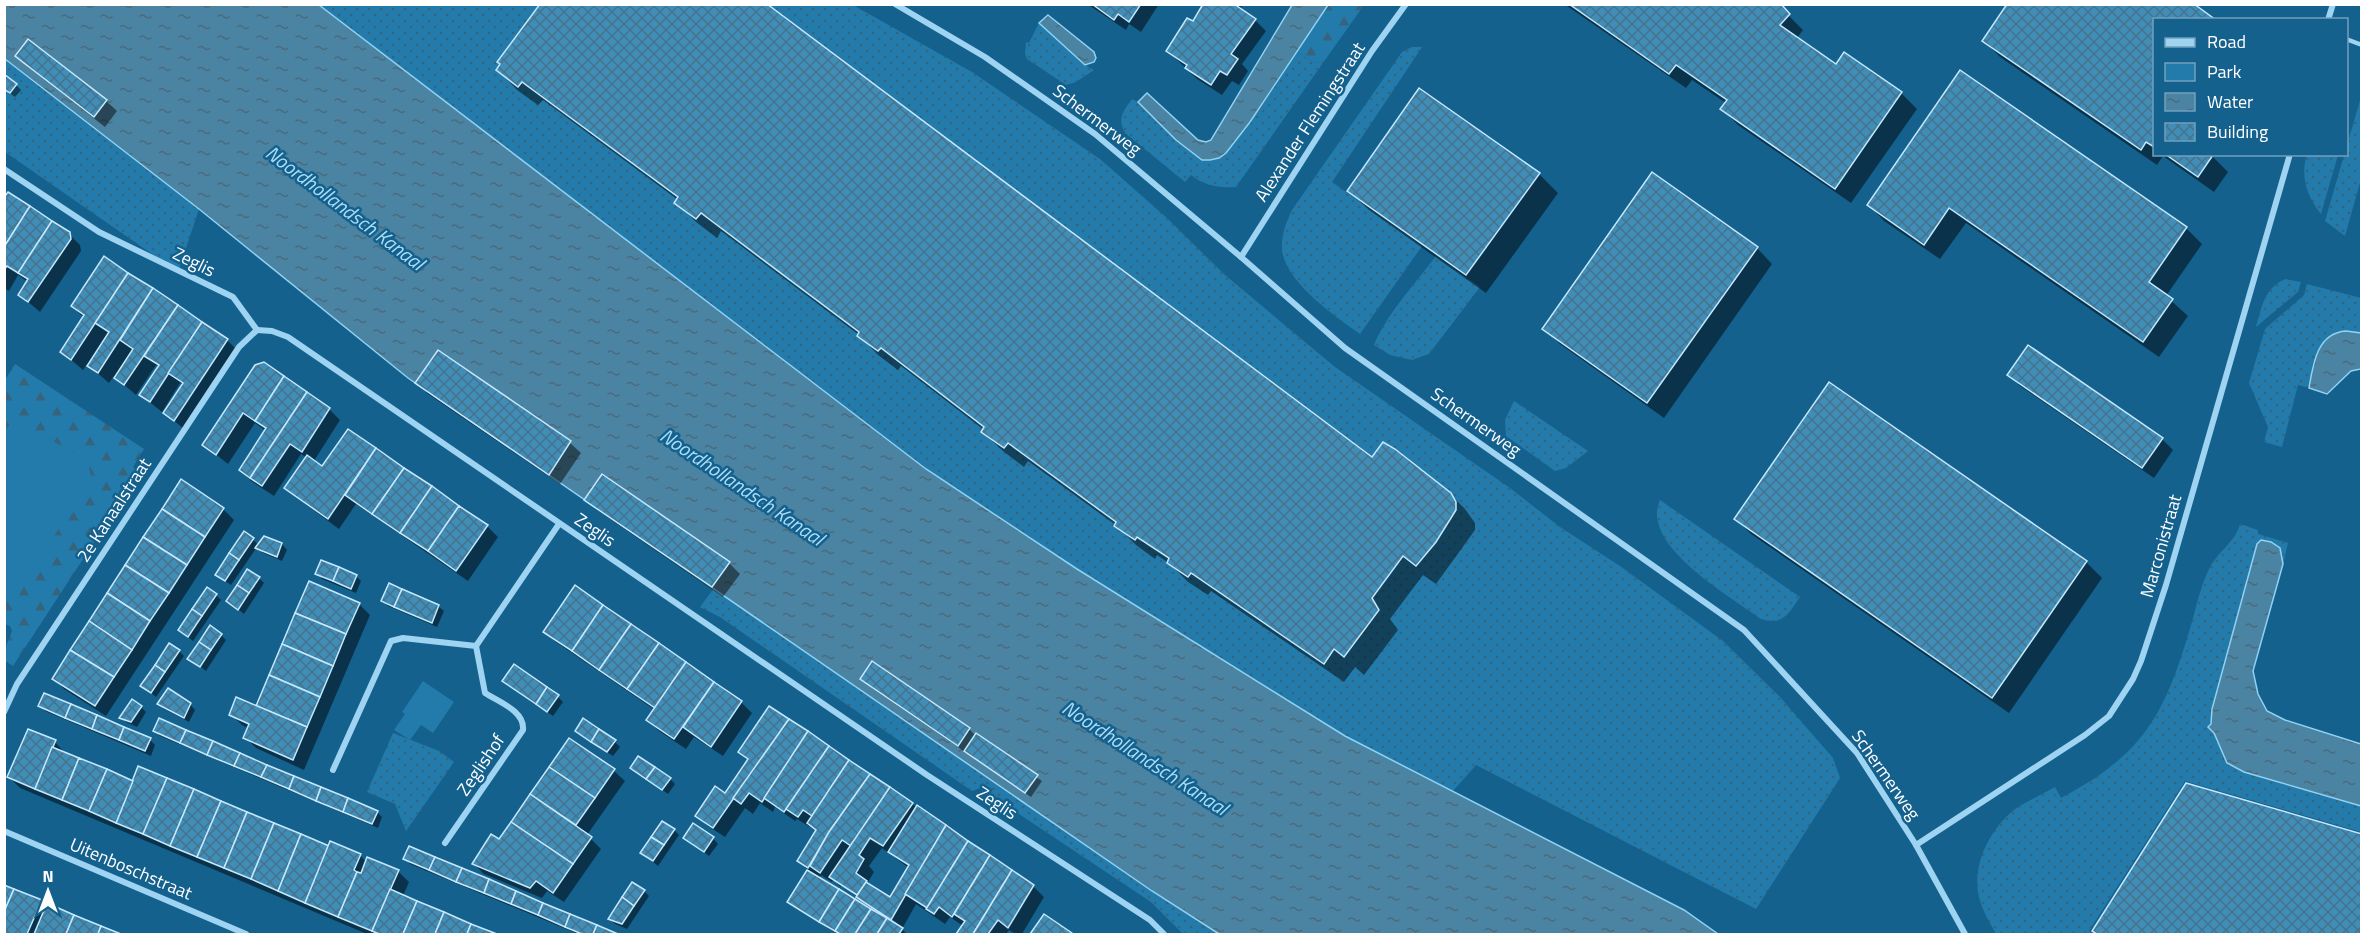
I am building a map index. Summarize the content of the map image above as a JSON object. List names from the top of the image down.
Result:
{
  "streets": {
    "street": [
      "Schermerweg",
      "Alexander Flemingstraat",
      "Zeglis",
      "2e Kanaalstraat",
      "Marconistraat",
      "Zeglishof",
      "Uitenboschstraat"
    ]
  },
  "crossings": [
    ["Schermerweg", "Alexander Flemingstraat"],
    ["Schermerweg", "Marconistraat"],
    ["Zeglis", "2e Kanaalstraat"]
  ],
  "water": ["Noordhollandsch Kanaal"],
  "legend": [
    "Road",
    "Park",
    "Water",
    "Building"
  ],
  "north": "top"
}
